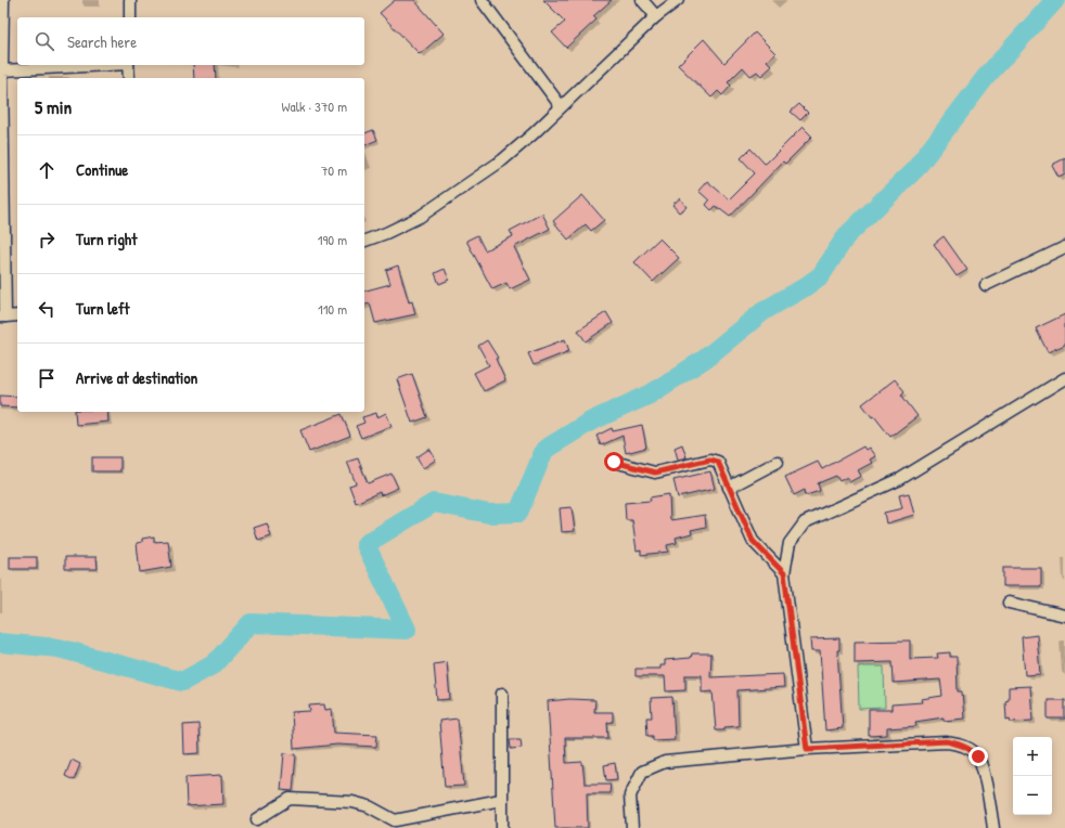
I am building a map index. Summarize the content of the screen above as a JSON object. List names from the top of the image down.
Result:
{
  "page": {
    "search": "Search here",
    "heading": ["5 min", "Walk · 370 m"],
    "list": [
      ["Continue", "70 m"],
      ["Turn right", "190 m"],
      ["Turn left", "110 m"],
      "Arrive at destination"
    ],
    "map_buttons": ["+", "−"]
  }
}
